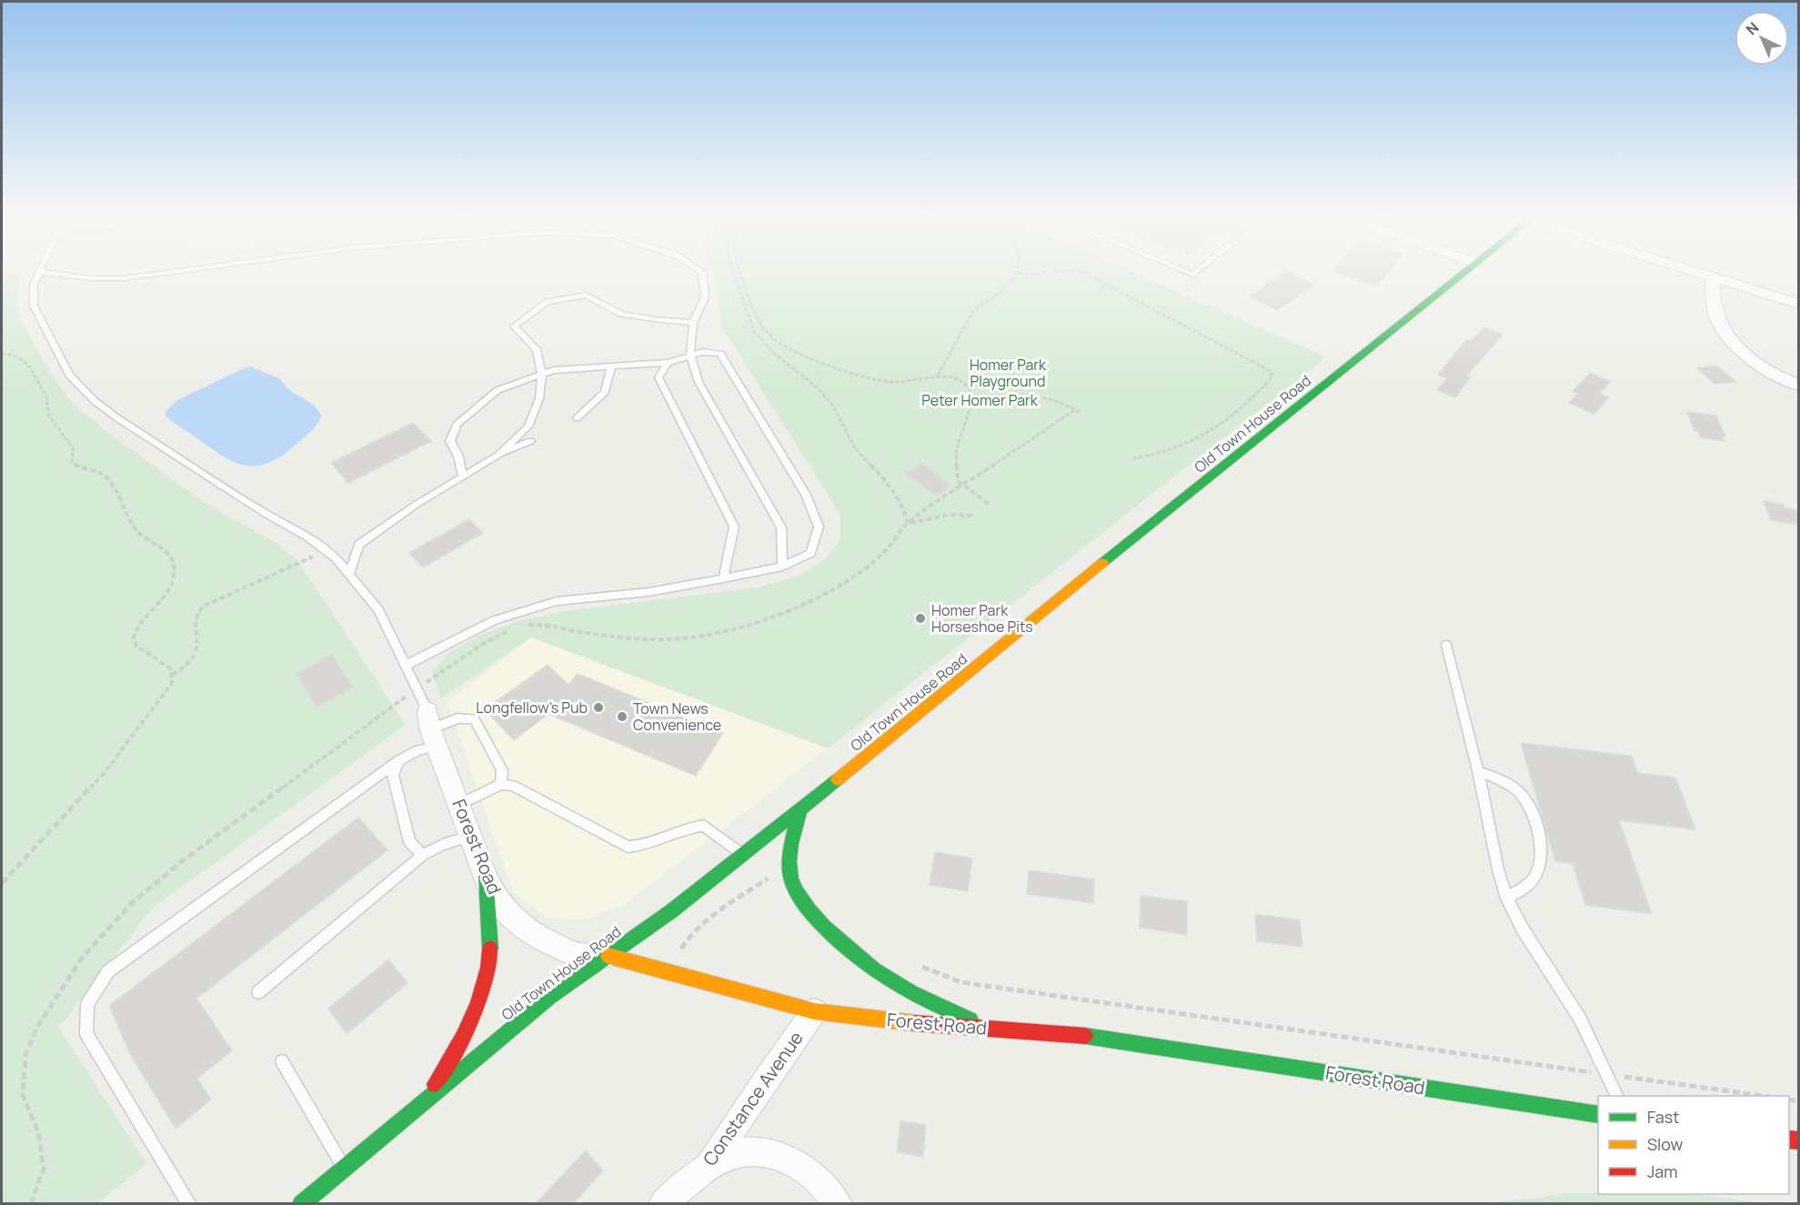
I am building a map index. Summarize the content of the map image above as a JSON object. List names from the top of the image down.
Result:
{
  "streets": {
    "main road": ["Old Town House Road", "Forest Road"],
    "street": ["Constance Avenue"]
  },
  "crossings": [
    ["Old Town House Road", "Forest Road"],
    ["Forest Road", "Constance Avenue"]
  ],
  "parks": ["Homer Park Playground", "Peter Homer Park"],
  "places": ["Homer Park Horseshoe Pits", "Longfellow's Pub", "Town News Convenience"],
  "legend": ["Fast", "Slow", "Jam"],
  "north": "top left"
}
